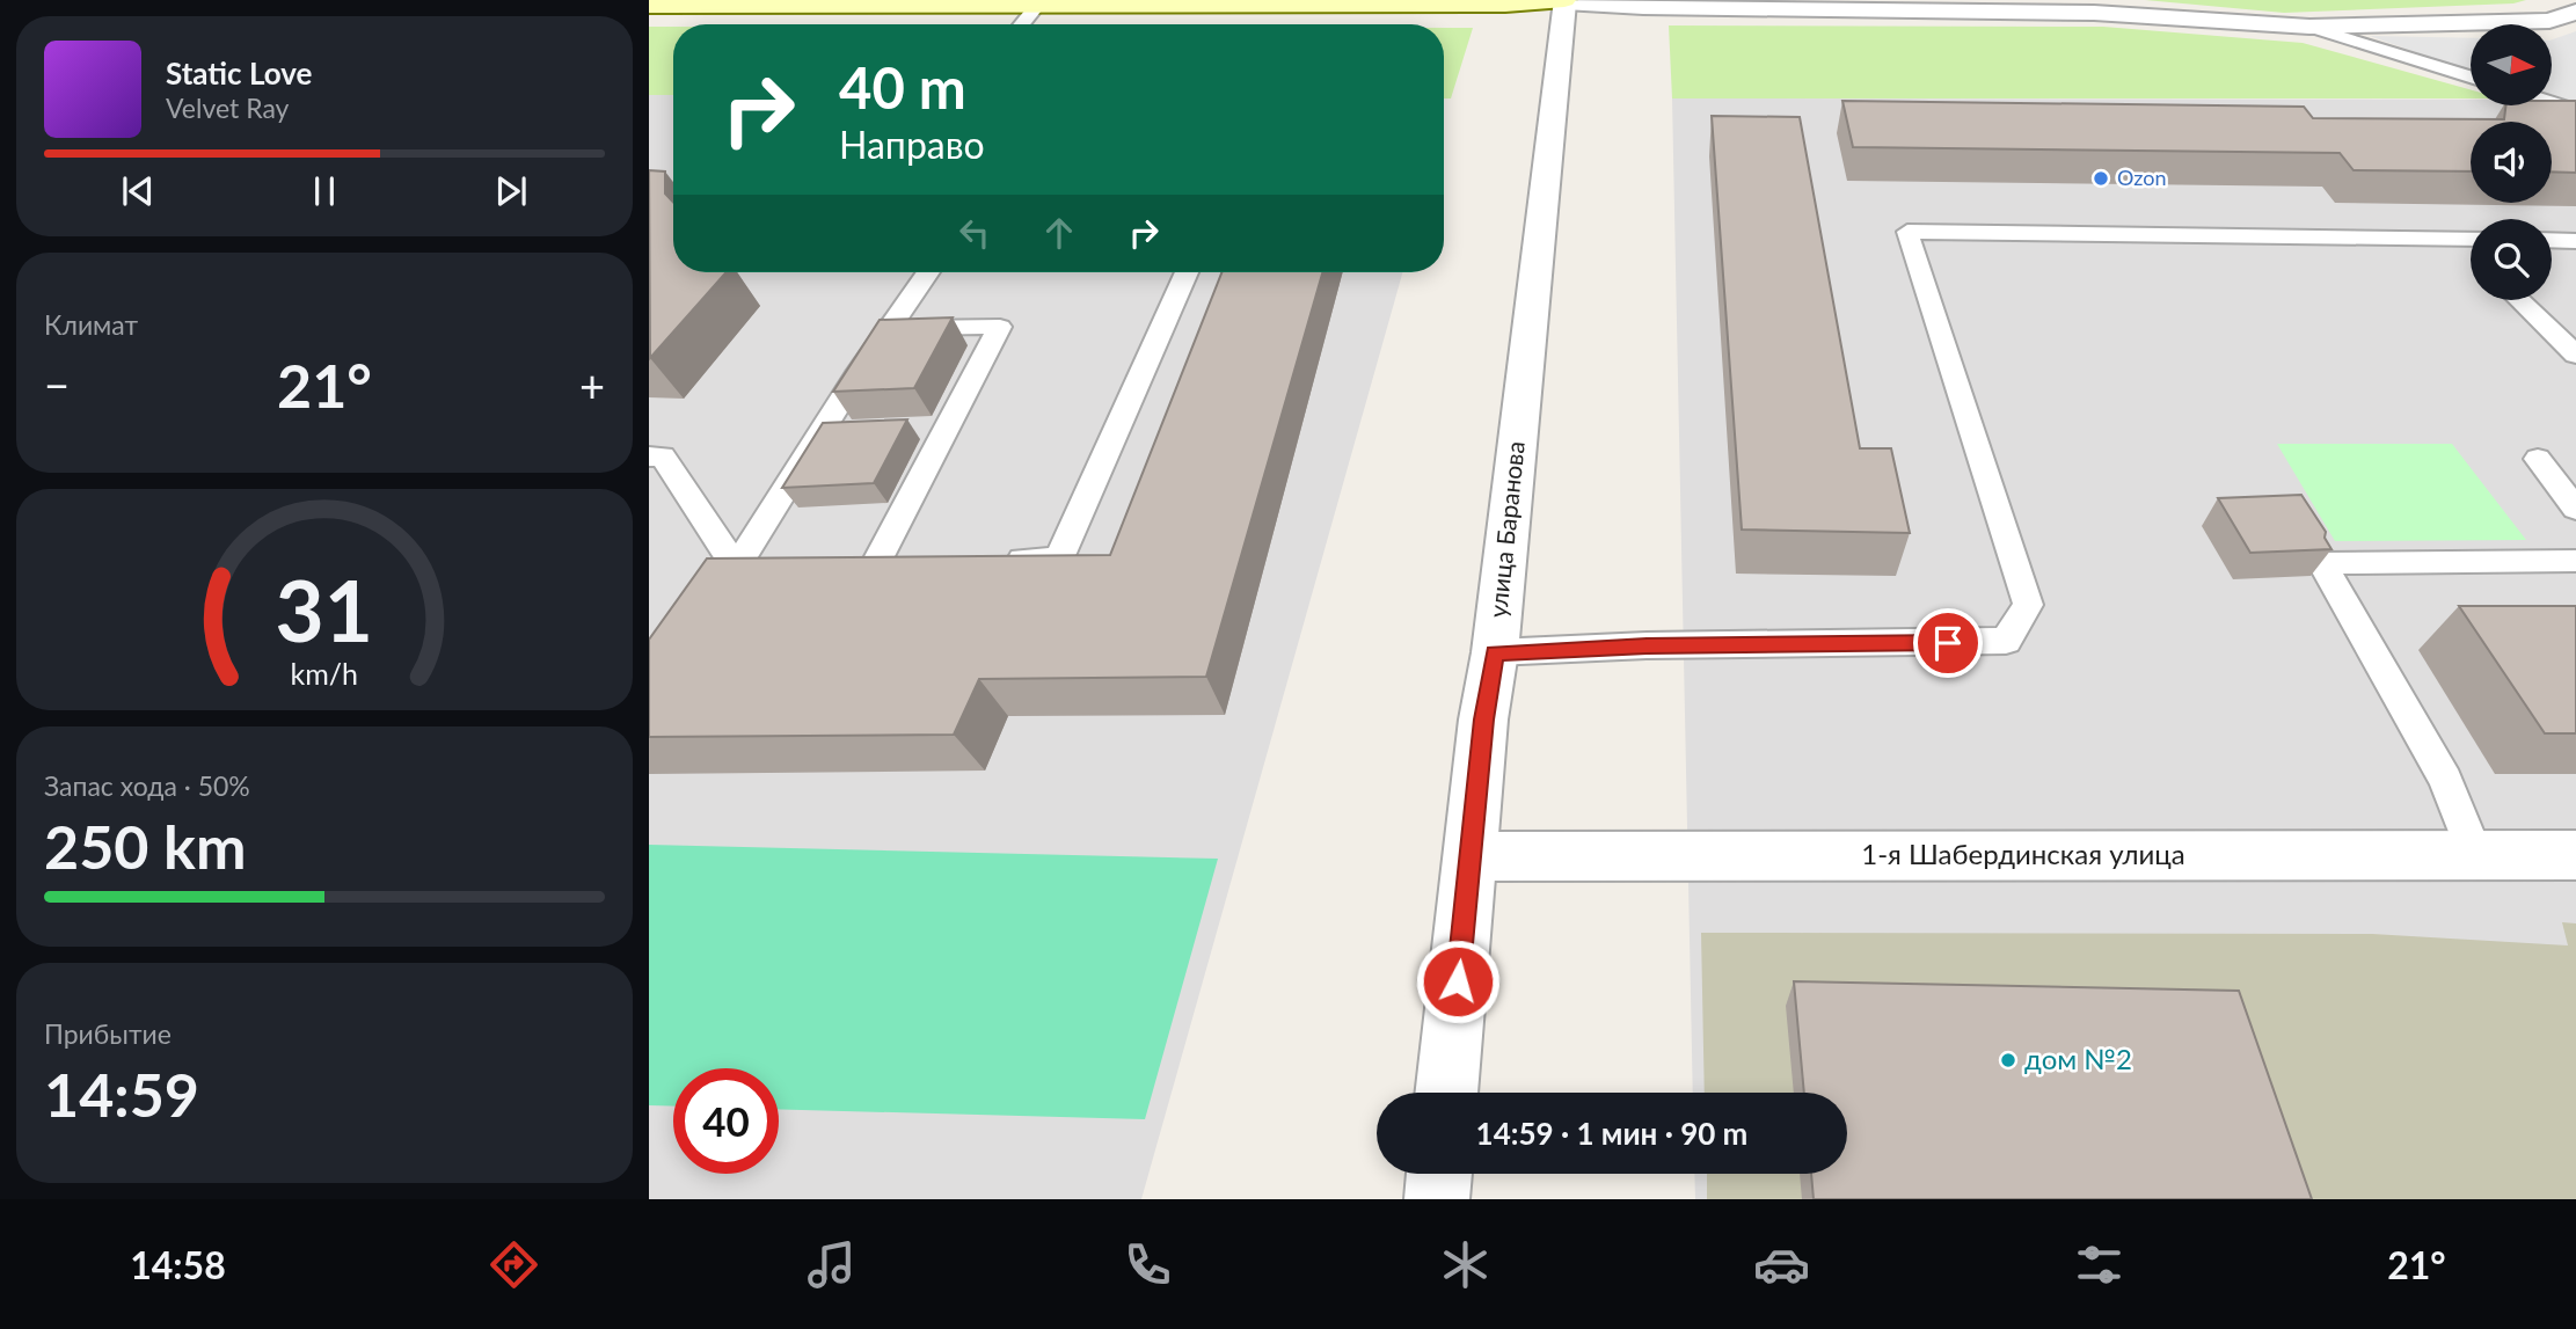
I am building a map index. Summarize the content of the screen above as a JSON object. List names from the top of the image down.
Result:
{
  "streets": {
    "street": ["улица Баранова", "1-я Шабердинская улица"]
  },
  "crossings": [
    ["улица Баранова", "1-я Шабердинская улица"]
  ],
  "places": ["Ozon", "дом №2"],
  "north": "right",
  "page": {
    "turn": ["40 m", "Направо"],
    "song": ["Static Love", "Velvet Ray"],
    "tile": [
      "Климат",
      ["Запас хода · 50%", "250 km"],
      ["Прибытие", "14:59"]
    ],
    "heat": ["−", "21°", "+"],
    "limit": "40",
    "trip": "14:59 · 1 мин · 90 m",
    "tabs": ["14:58", "21°"],
    "gauge": ["31", "km/h"]
  }
}
